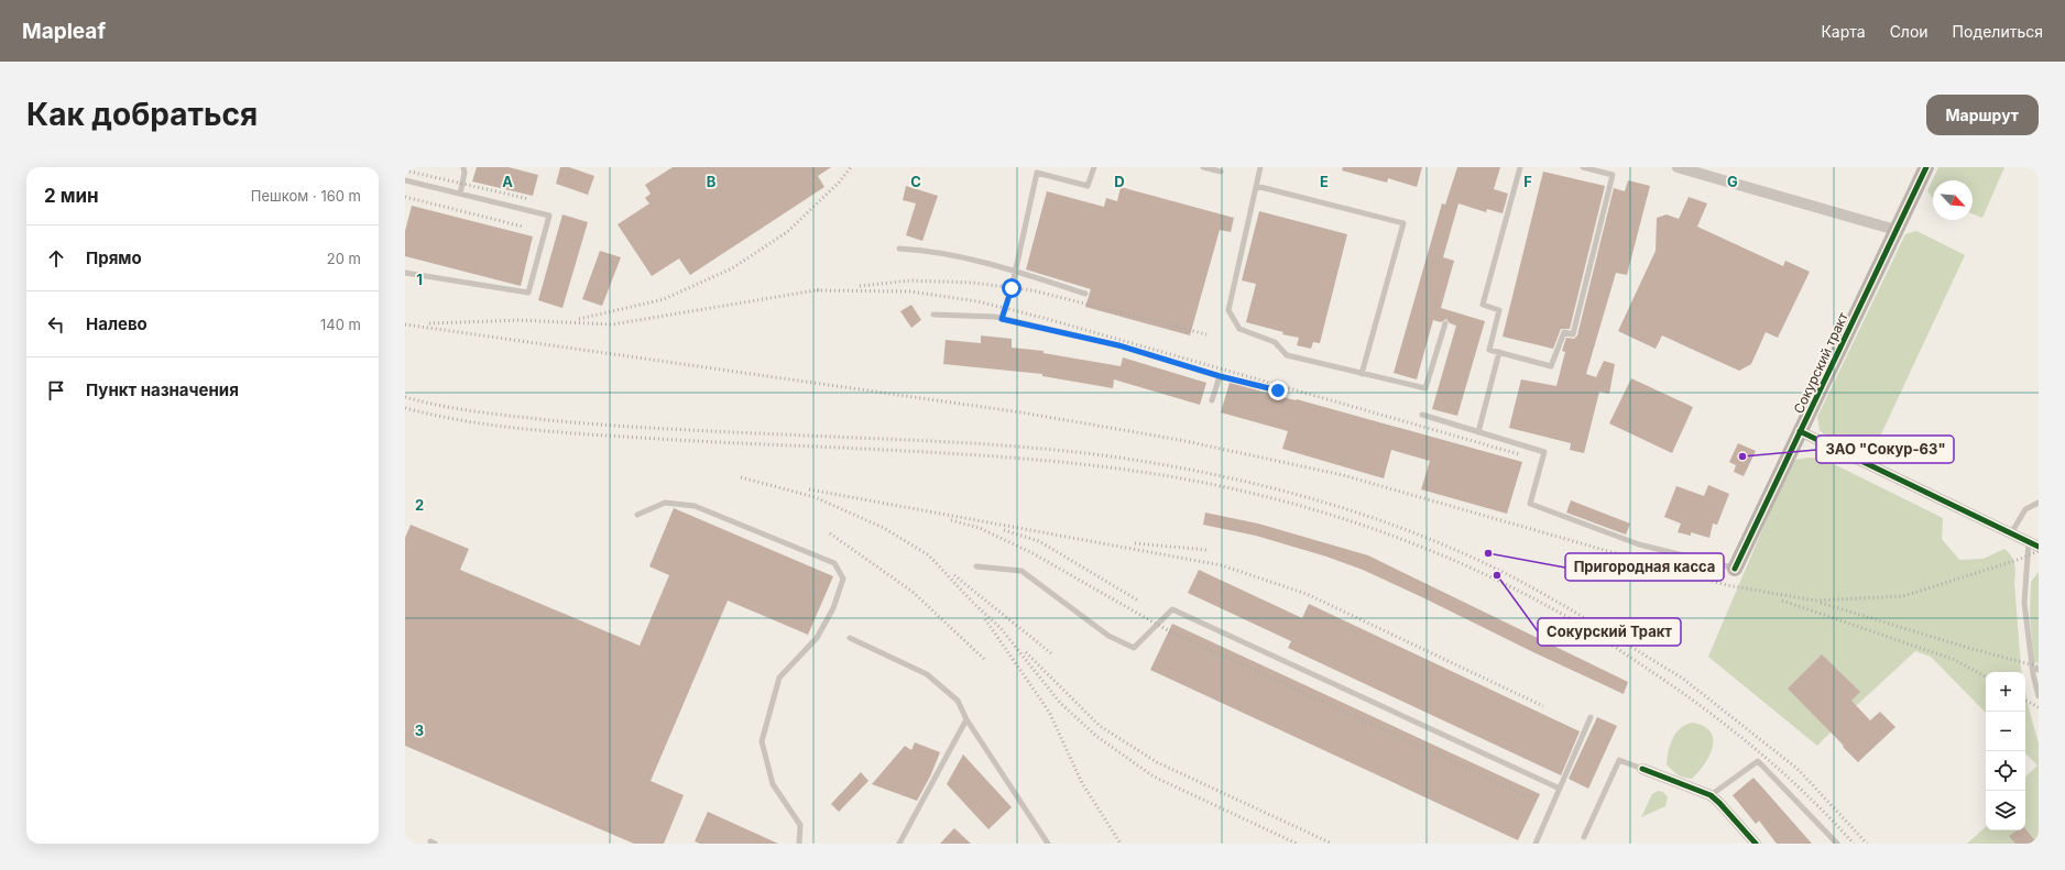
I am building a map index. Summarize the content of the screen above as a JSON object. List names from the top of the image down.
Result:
{
  "streets": {
    "street": ["Сокурский тракт"]
  },
  "places": ["ЗАО \"Сокур-63\"", "Пригородная касса", "Сокурский Тракт"],
  "north": "bottom right",
  "page": {
    "header": "Mapleaf",
    "nav": ["Карта", "Слои", "Поделиться"],
    "buttons": "Маршрут",
    "title": "Как добраться",
    "heading": ["2 мин", "Пешком · 160 m"],
    "list": [
      ["Прямо", "20 m"],
      ["Налево", "140 m"],
      "Пункт назначения"
    ],
    "map_buttons": ["+", "−"]
  },
  "grid": {
    "columns": [
      "A",
      "B",
      "C",
      "D",
      "E",
      "F",
      "G"
    ],
    "rows": ["1", "2", "3"]
  }
}
